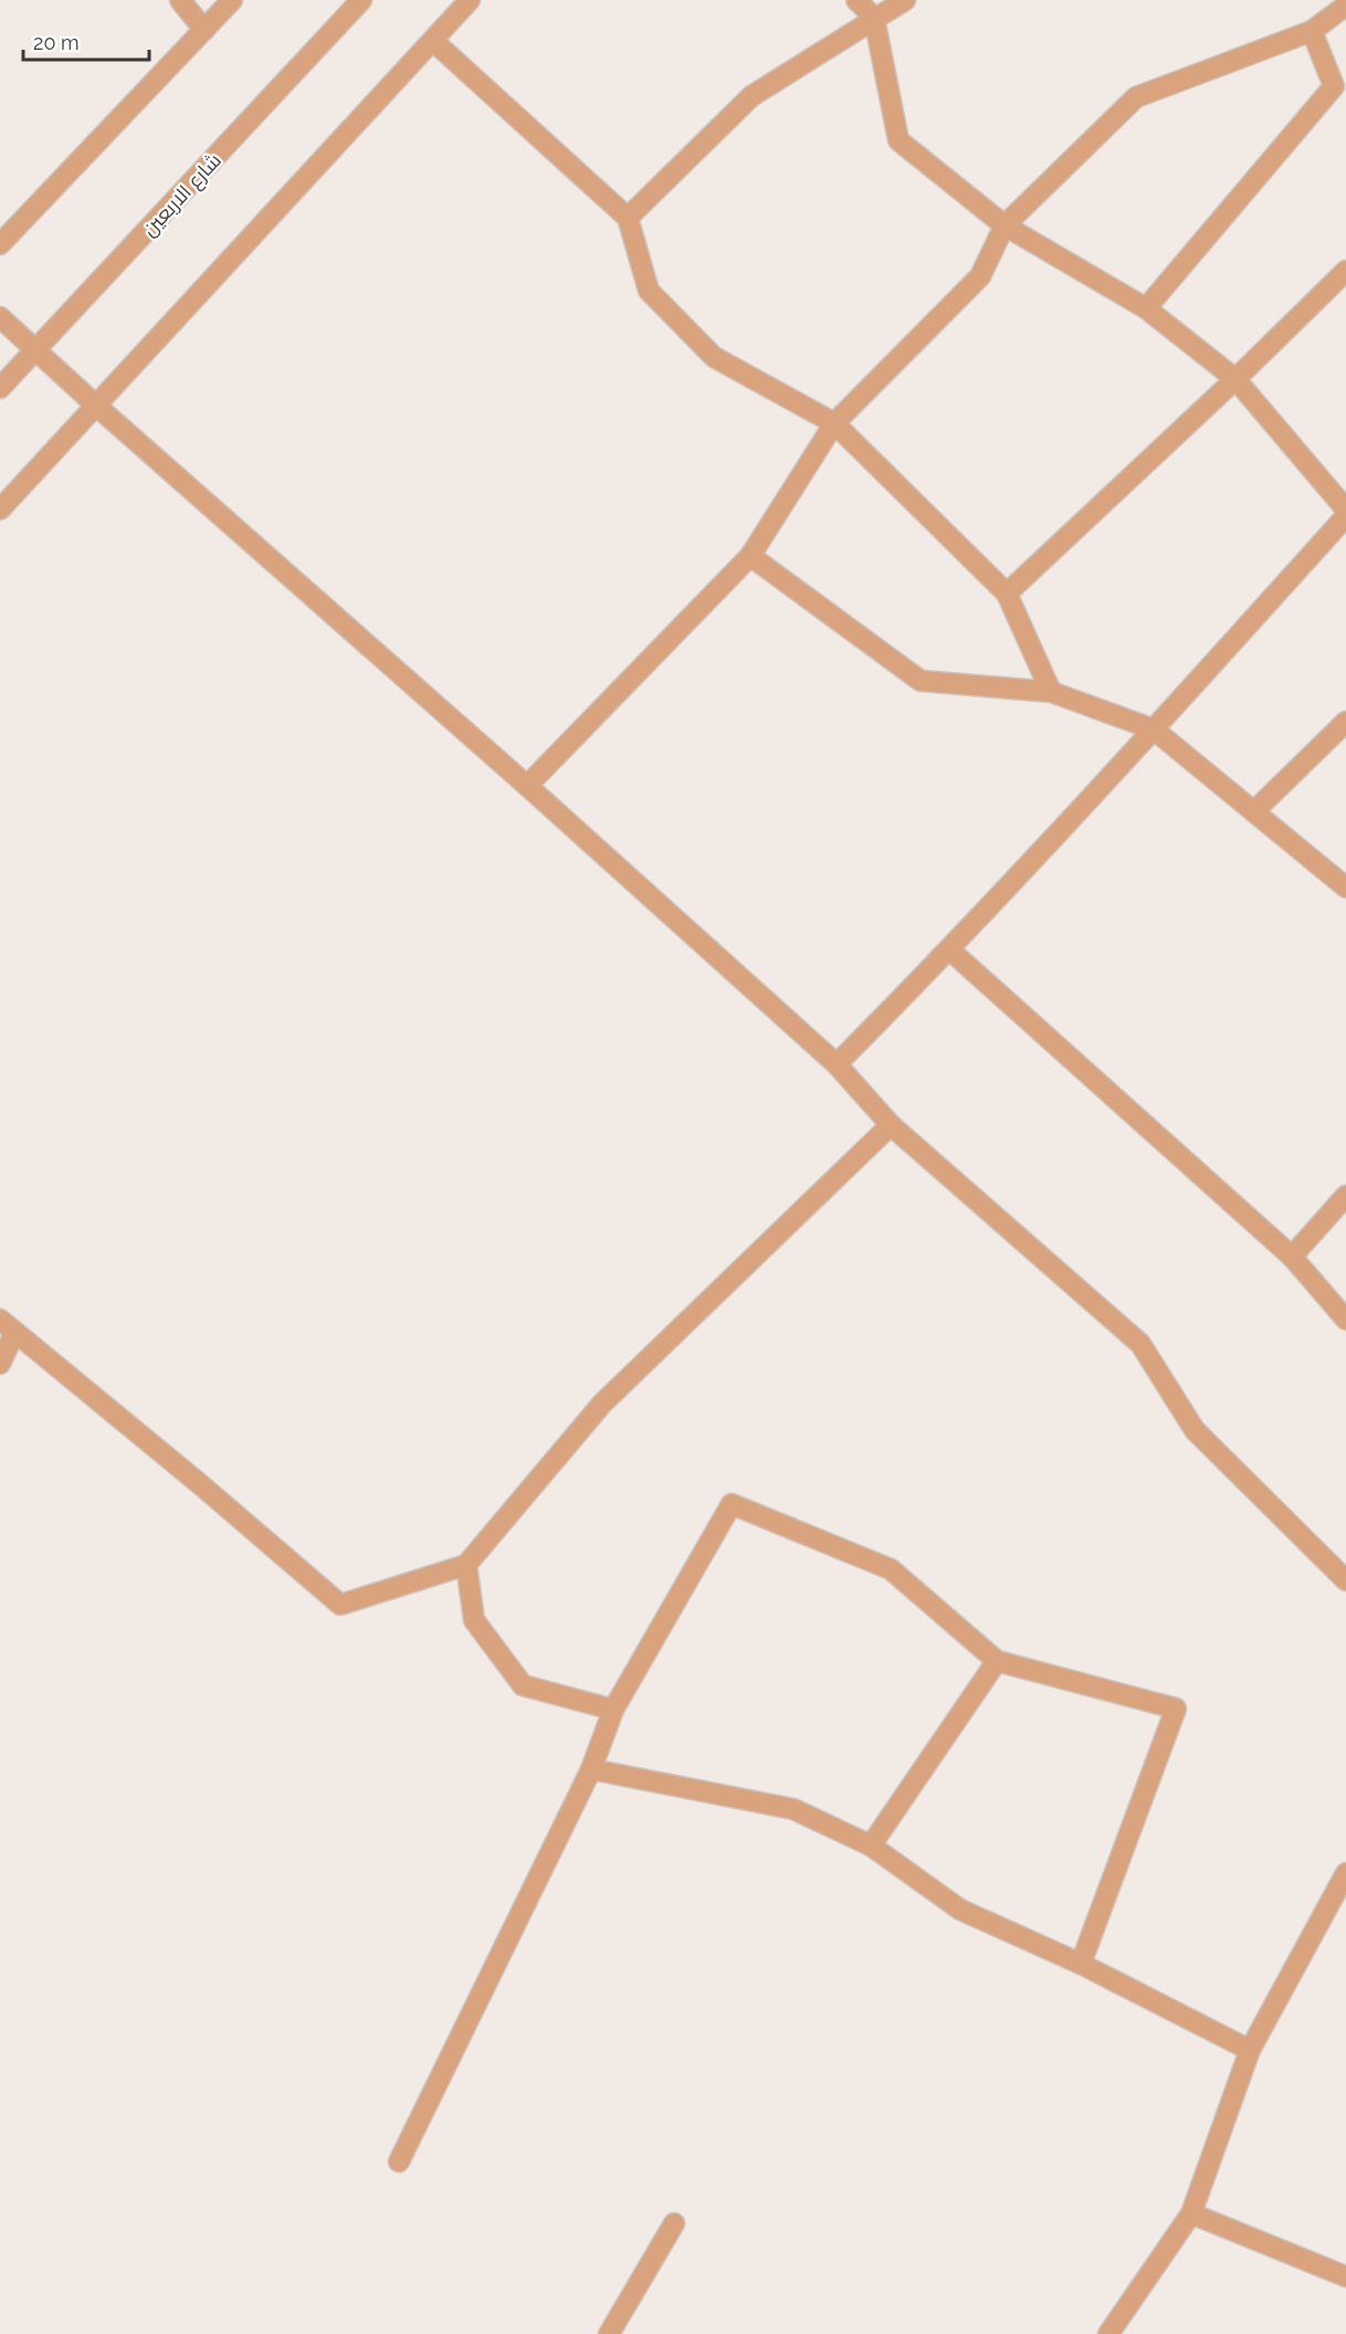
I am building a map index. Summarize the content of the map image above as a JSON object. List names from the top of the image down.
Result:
{
  "streets": {
    "street": ["شارع الاربعين"]
  },
  "scale_bar": "20 m"
}
